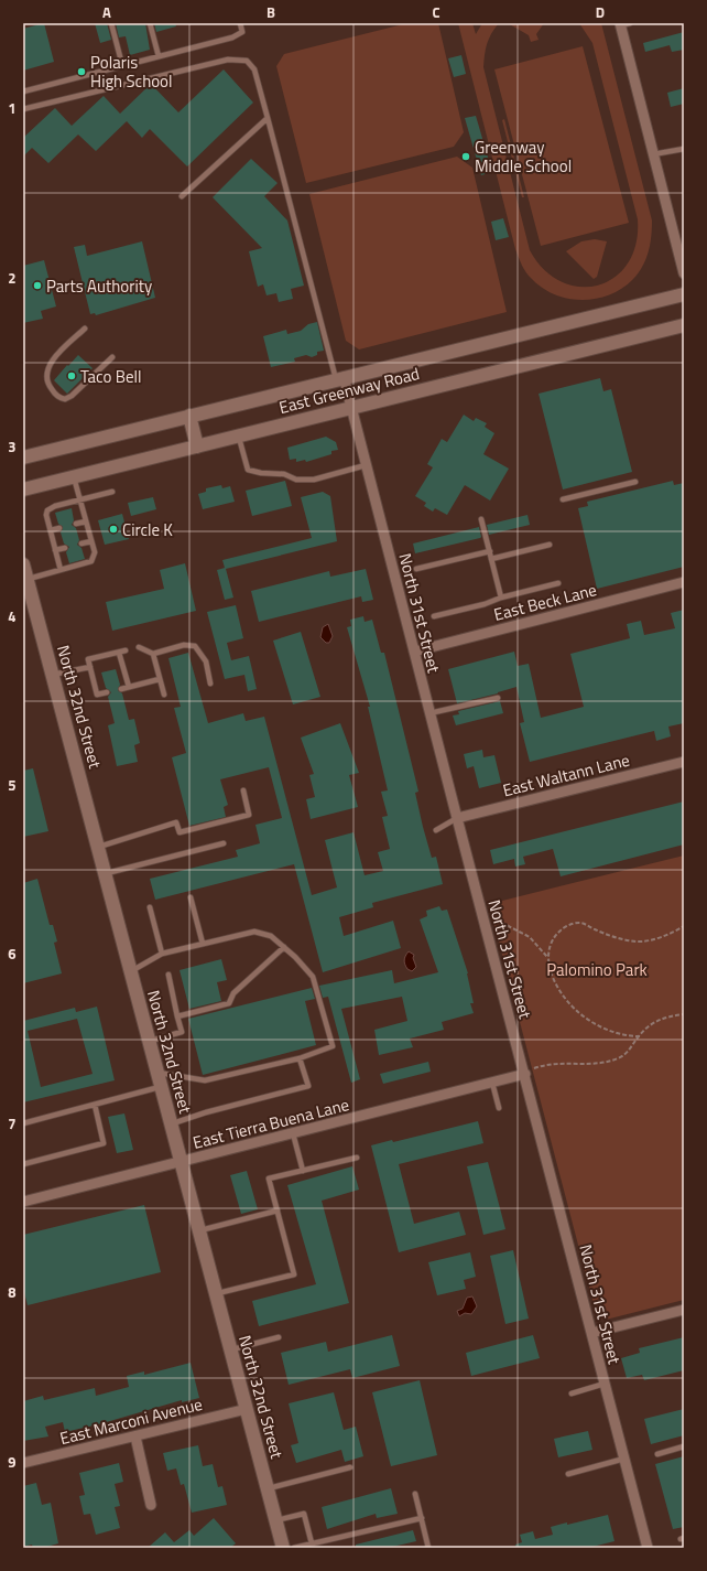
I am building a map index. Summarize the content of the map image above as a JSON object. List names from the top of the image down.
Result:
{
  "streets": {
    "main road": ["East Greenway Road", "North 32nd Street"],
    "street": [
      "East Beck Lane",
      "North 31st Street",
      "East Waltann Lane",
      "East Tierra Buena Lane",
      "East Marconi Avenue"
    ]
  },
  "crossings": [
    ["East Greenway Road", "North 31st Street"],
    ["East Beck Lane", "North 31st Street"],
    ["North 31st Street", "East Waltann Lane"],
    ["North 31st Street", "East Tierra Buena Lane"],
    ["North 32nd Street", "East Tierra Buena Lane"],
    ["North 32nd Street", "East Marconi Avenue"]
  ],
  "parks": ["Palomino Park"],
  "places": [
    "Polaris High School",
    "Greenway Middle School",
    "Parts Authority",
    "Taco Bell",
    "Circle K"
  ],
  "grid": {
    "columns": [
      "A",
      "B",
      "C",
      "D"
    ],
    "rows": [
      "1",
      "2",
      "3",
      "4",
      "5",
      "6",
      "7",
      "8",
      "9"
    ]
  }
}
